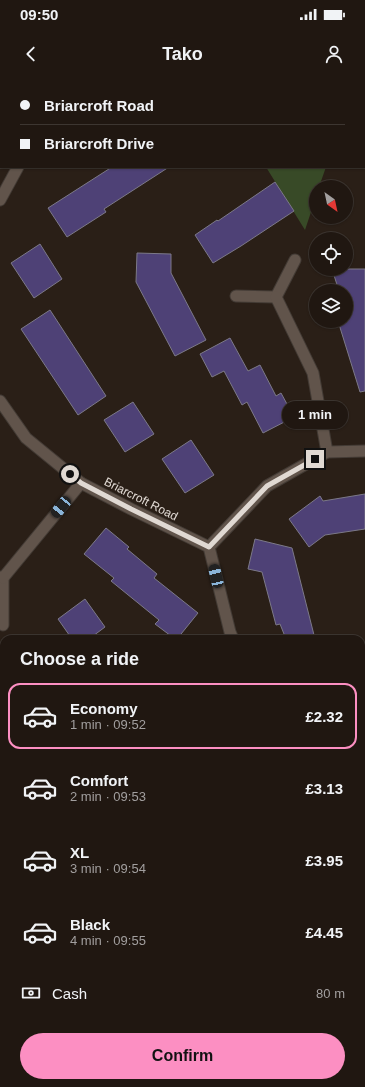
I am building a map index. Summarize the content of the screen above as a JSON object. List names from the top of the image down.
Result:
{
  "streets": {
    "street": ["Briarcroft Road"]
  },
  "north": "bottom right",
  "page": {
    "status": "09:50",
    "header": "Tako",
    "banner": ["Briarcroft Road", "Briarcroft Drive"],
    "bubble": "1 min",
    "heading": "Choose a ride",
    "list": [
      {
        "name": "Economy",
        "note": "1 min · 09:52",
        "value": "£2.32"
      },
      {
        "name": "Comfort",
        "note": "2 min · 09:53",
        "value": "£3.13"
      },
      {
        "name": "XL",
        "note": "3 min · 09:54",
        "value": "£3.95"
      },
      {
        "name": "Black",
        "note": "4 min · 09:55",
        "value": "£4.45"
      }
    ],
    "pay": ["Cash", "80 m"],
    "buttons": "Confirm"
  }
}
